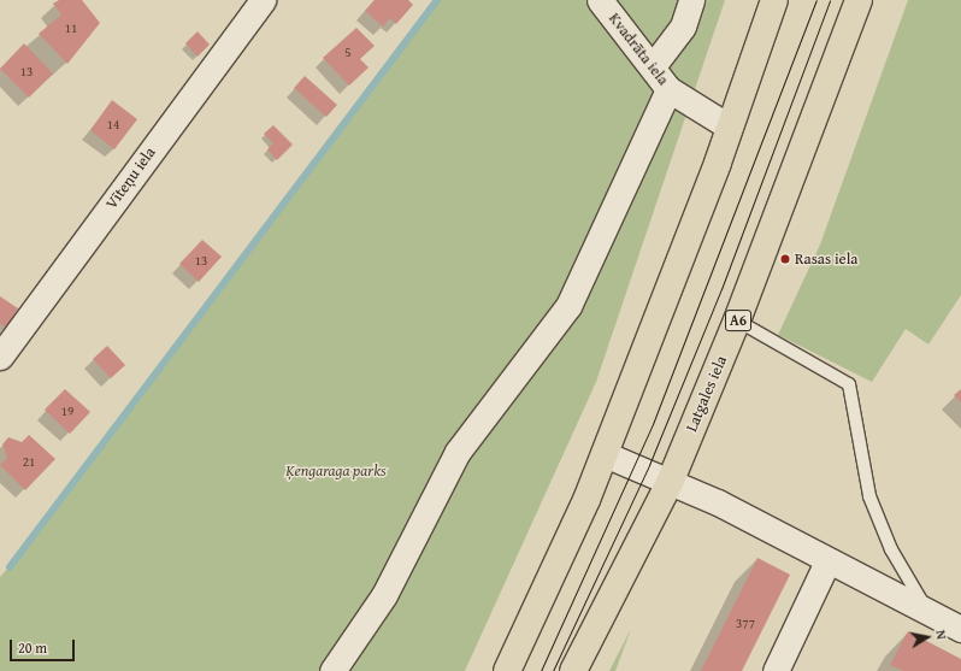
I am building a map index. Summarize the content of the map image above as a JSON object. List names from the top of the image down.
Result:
{
  "streets": {
    "highway": ["A6", "Latgales iela"],
    "street": ["Kvadrāta iela", "Vīteņu iela"]
  },
  "parks": ["Ķengaraga parks"],
  "places": ["Rasas iela"],
  "house_numbers": [
    "11",
    "5",
    "13",
    "14",
    "13",
    "19",
    "21",
    "377"
  ],
  "scale_bar": "20 m",
  "north": "right"
}
